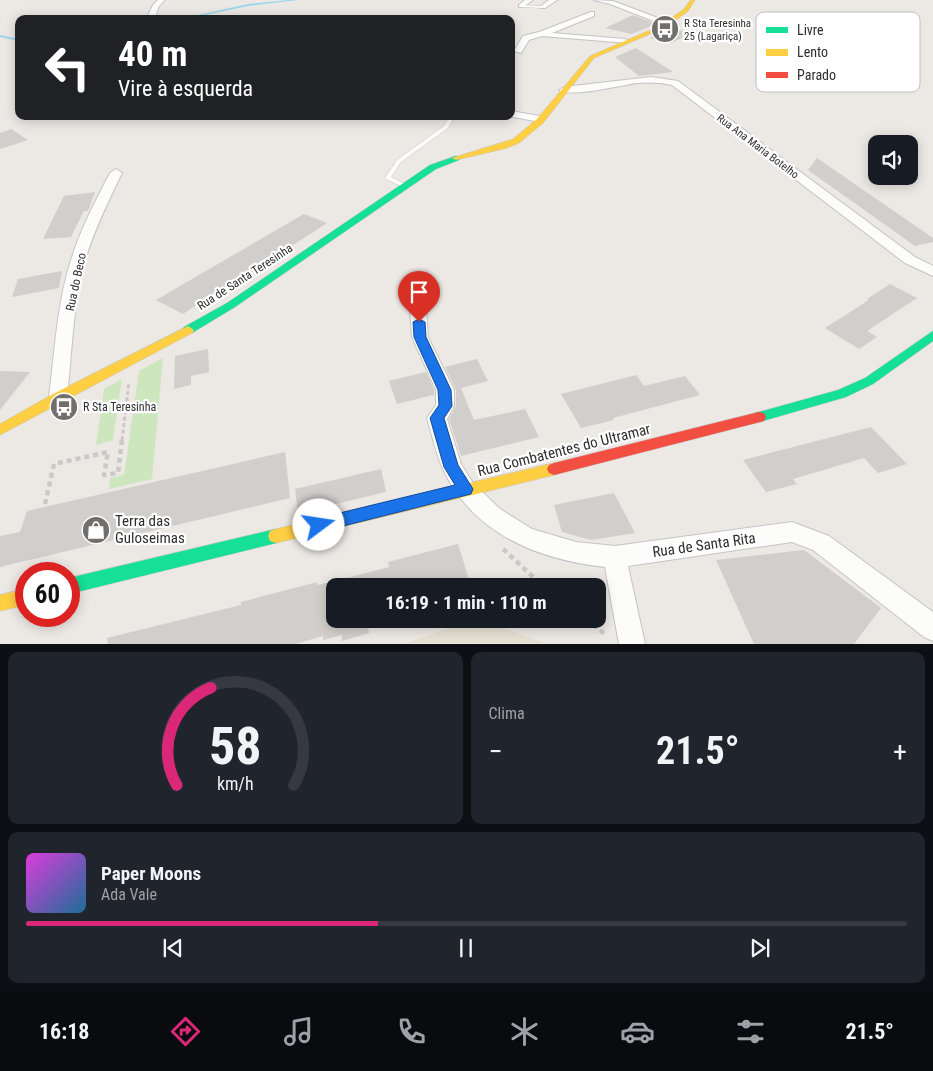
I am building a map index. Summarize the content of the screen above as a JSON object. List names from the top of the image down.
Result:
{
  "streets": {
    "main road": ["Rua de Santa Teresinha", "Rua Combatentes do Ultramar"],
    "street": ["Rua Ana Maria Botelho", "Rua do Beco", "Rua de Santa Rita"]
  },
  "crossings": [
    ["Rua Ana Maria Botelho", "Rua de Santa Teresinha"],
    ["Rua de Santa Teresinha", "Rua do Beco"],
    ["Rua Combatentes do Ultramar", "Rua de Santa Rita"]
  ],
  "places": {
    "bus stop": ["R Sta Teresinha 25 (Lagariça)", "R Sta Teresinha"],
    "shop": ["Terra das Guloseimas"]
  },
  "legend": ["Livre", "Lento", "Parado"],
  "page": {
    "turn": ["40 m", "Vire à esquerda"],
    "limit": "60",
    "trip": "16:19 · 1 min · 110 m",
    "tile": "Clima",
    "heat": ["−", "21.5°", "+"],
    "song": ["Paper Moons", "Ada Vale"],
    "tabs": ["16:18", "21.5°"],
    "gauge": ["58", "km/h"]
  }
}
